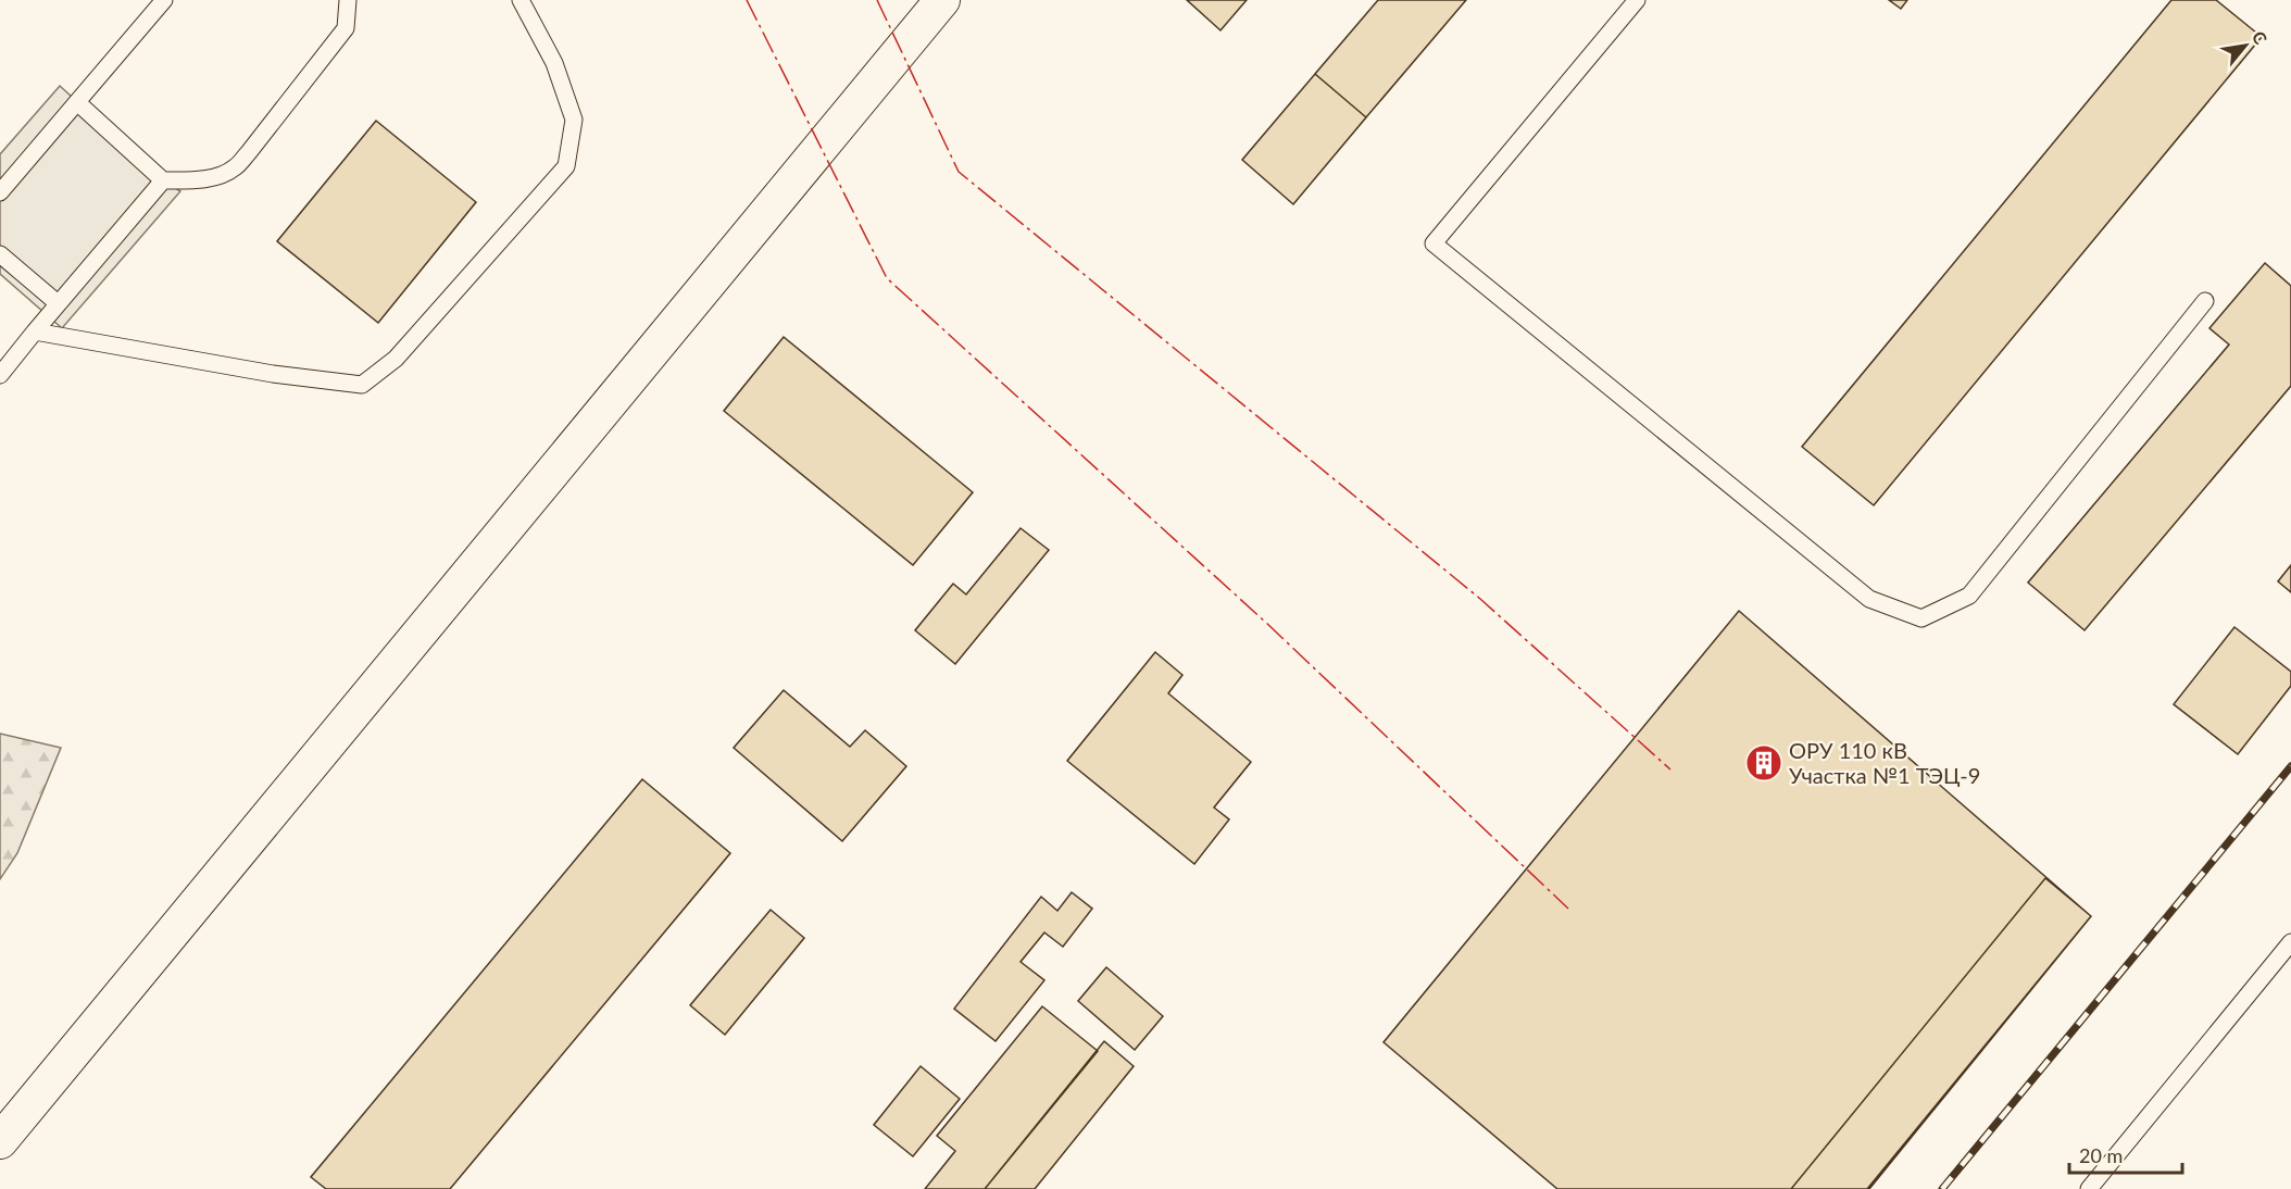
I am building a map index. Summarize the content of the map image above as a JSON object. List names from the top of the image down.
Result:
{
  "places": {
    "building": ["ОРУ 110 кВ Участка №1 ТЭЦ-9"]
  },
  "scale_bar": "20 m",
  "north": "top right"
}
